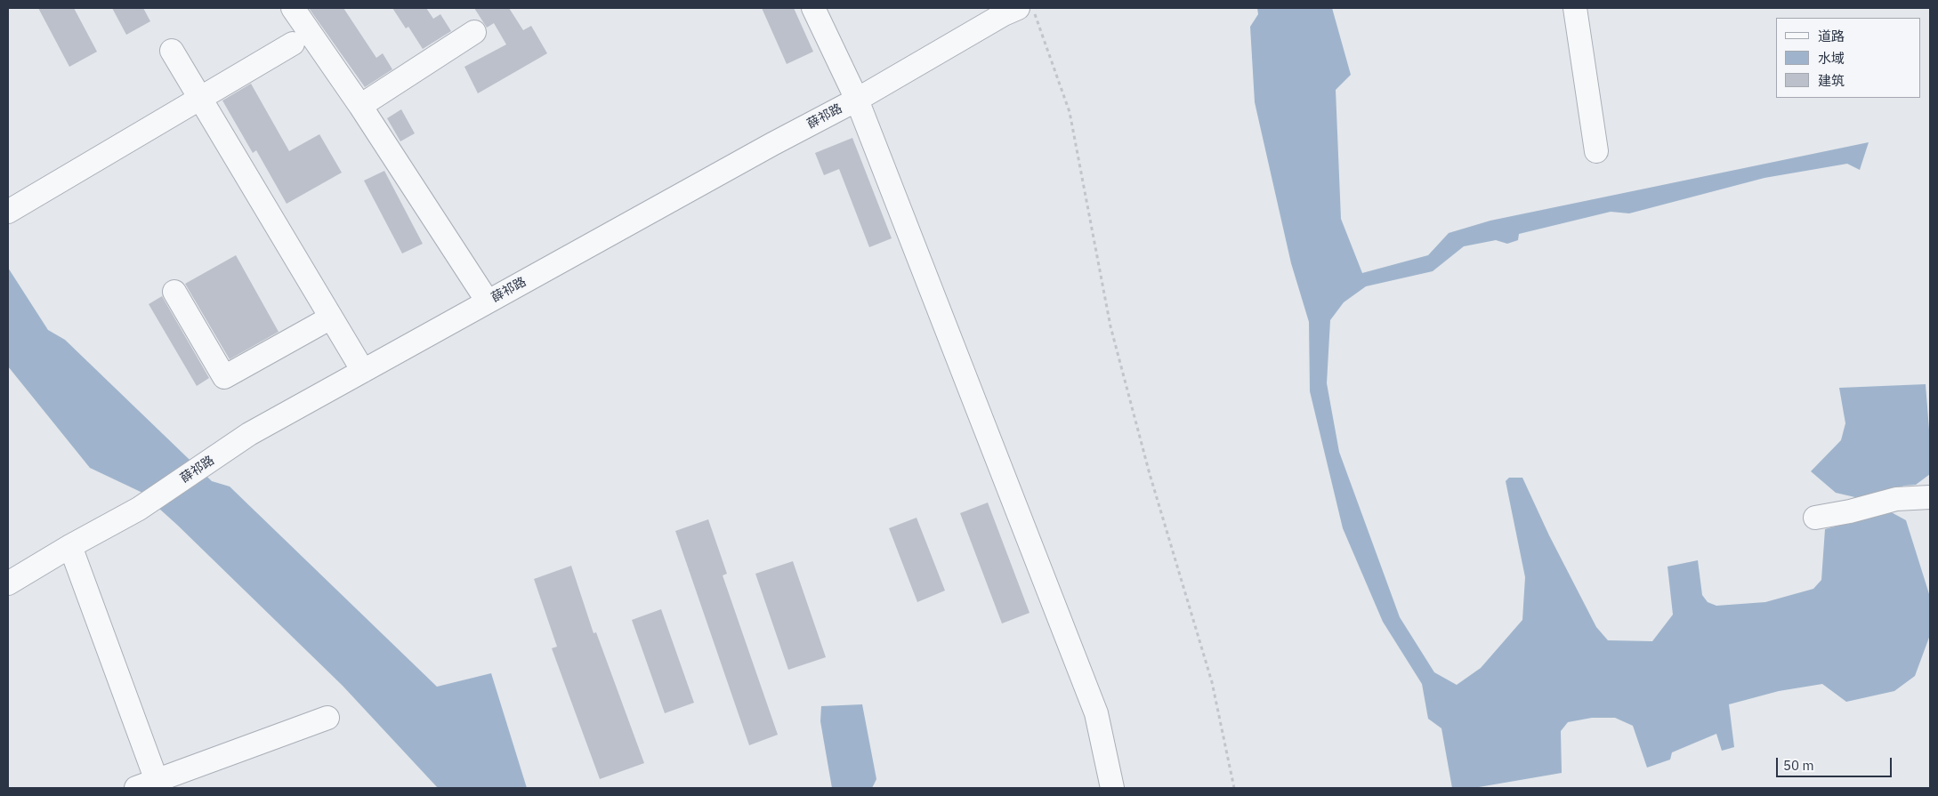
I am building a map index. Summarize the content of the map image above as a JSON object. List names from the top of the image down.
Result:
{
  "streets": {
    "street": ["薛祁路"]
  },
  "legend": ["道路", "水域", "建筑"],
  "scale_bar": "50 m"
}
